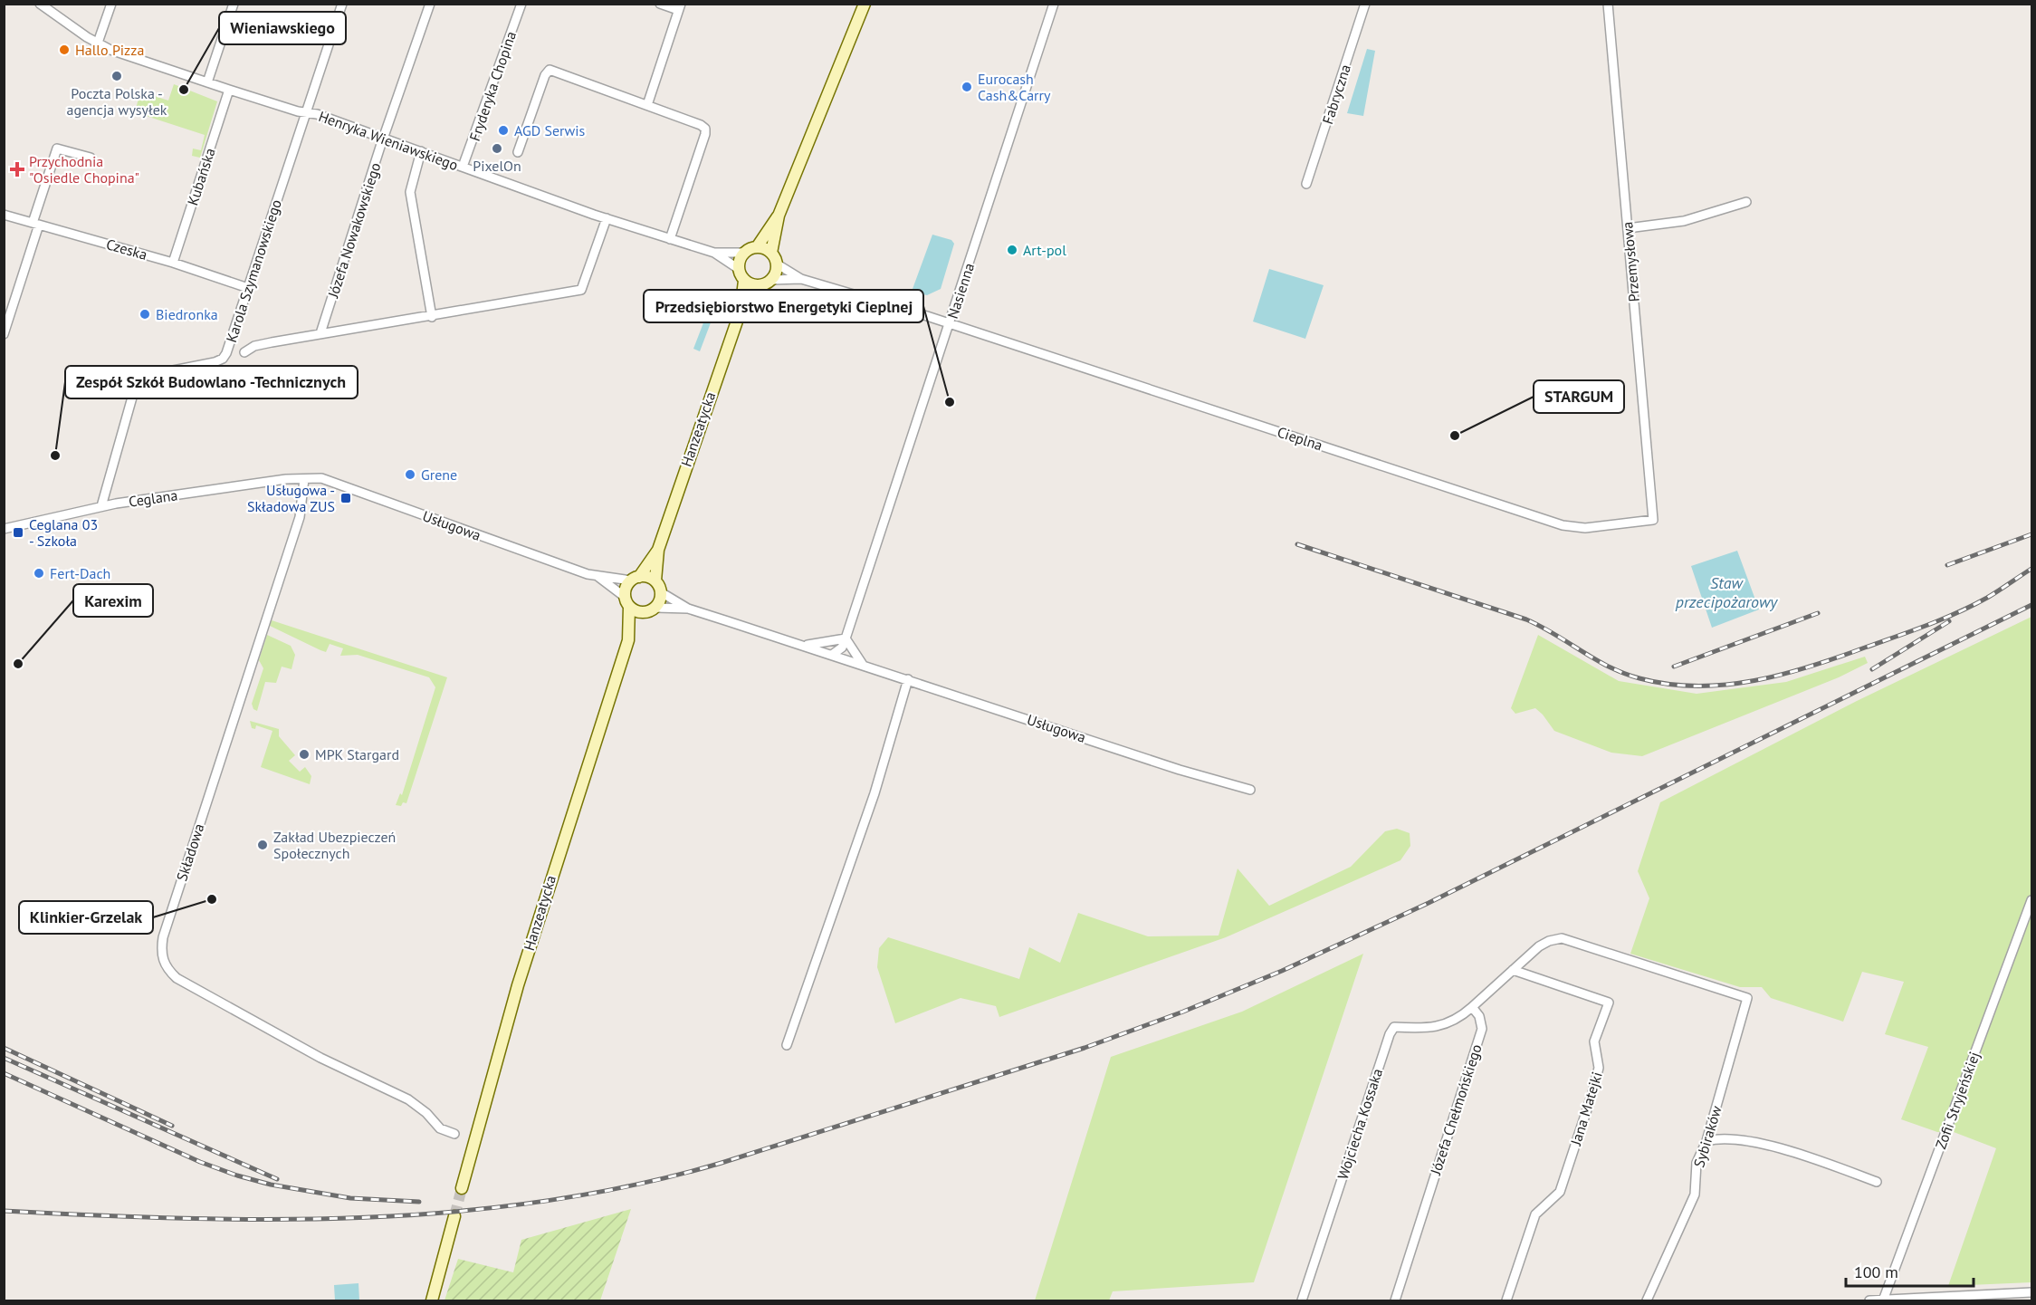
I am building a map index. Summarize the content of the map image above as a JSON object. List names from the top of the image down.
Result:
{
  "streets": {
    "street": [
      "Fryderyka Chopina",
      "Fabryczna",
      "Henryka Wieniawskiego",
      "Kubańska",
      "Józefa Nowakowskiego",
      "Czeska",
      "Przemysłowa",
      "Karola Szymanowskiego",
      "Nasienna",
      "Hanzeatycka",
      "Cieplna",
      "Ceglana",
      "Usługowa",
      "Składowa",
      "Zofii Stryjeńskiej",
      "Jana Matejki",
      "Józefa Chełmońskiego",
      "Wojciecha Kossaka",
      "Sybiraków"
    ]
  },
  "crossings": [
    ["Fryderyka Chopina", "Henryka Wieniawskiego"],
    ["Henryka Wieniawskiego", "Kubańska"],
    ["Henryka Wieniawskiego", "Józefa Nowakowskiego"],
    ["Henryka Wieniawskiego", "Karola Szymanowskiego"],
    ["Henryka Wieniawskiego", "Hanzeatycka"],
    ["Kubańska", "Czeska"],
    ["Czeska", "Karola Szymanowskiego"],
    ["Przemysłowa", "Cieplna"],
    ["Karola Szymanowskiego", "Ceglana"],
    ["Nasienna", "Cieplna"],
    ["Nasienna", "Usługowa"],
    ["Hanzeatycka", "Usługowa"],
    ["Ceglana", "Usługowa"],
    ["Ceglana", "Składowa"],
    ["Usługowa", "Składowa"],
    ["Jana Matejki", "Sybiraków"],
    ["Józefa Chełmońskiego", "Wojciecha Kossaka"]
  ],
  "water": ["Staw przecipożarowy"],
  "places": {
    "other": [
      "Hallo Pizza",
      "Poczta Polska - agencja wysyłek",
      "Eurocash Cash&Carry",
      "Wieniawskiego",
      "AGD Serwis",
      "PixelOn",
      "Art-pol",
      "Biedronka",
      "Przedsiębiorstwo Energetyki Cieplnej",
      "STARGUM",
      "Zespół Szkół Budowlano -Technicznych",
      "Grene",
      "Fert-Dach",
      "Karexim",
      "MPK Stargard",
      "Zakład Ubezpieczeń Społecznych",
      "Klinkier-Grzelak"
    ],
    "health": ["Przychodnia \"Osiedle Chopina\""],
    "transit": ["Usługowa - Składowa ZUS", "Ceglana 03 - Szkoła"]
  },
  "scale_bar": "100 m"
}
